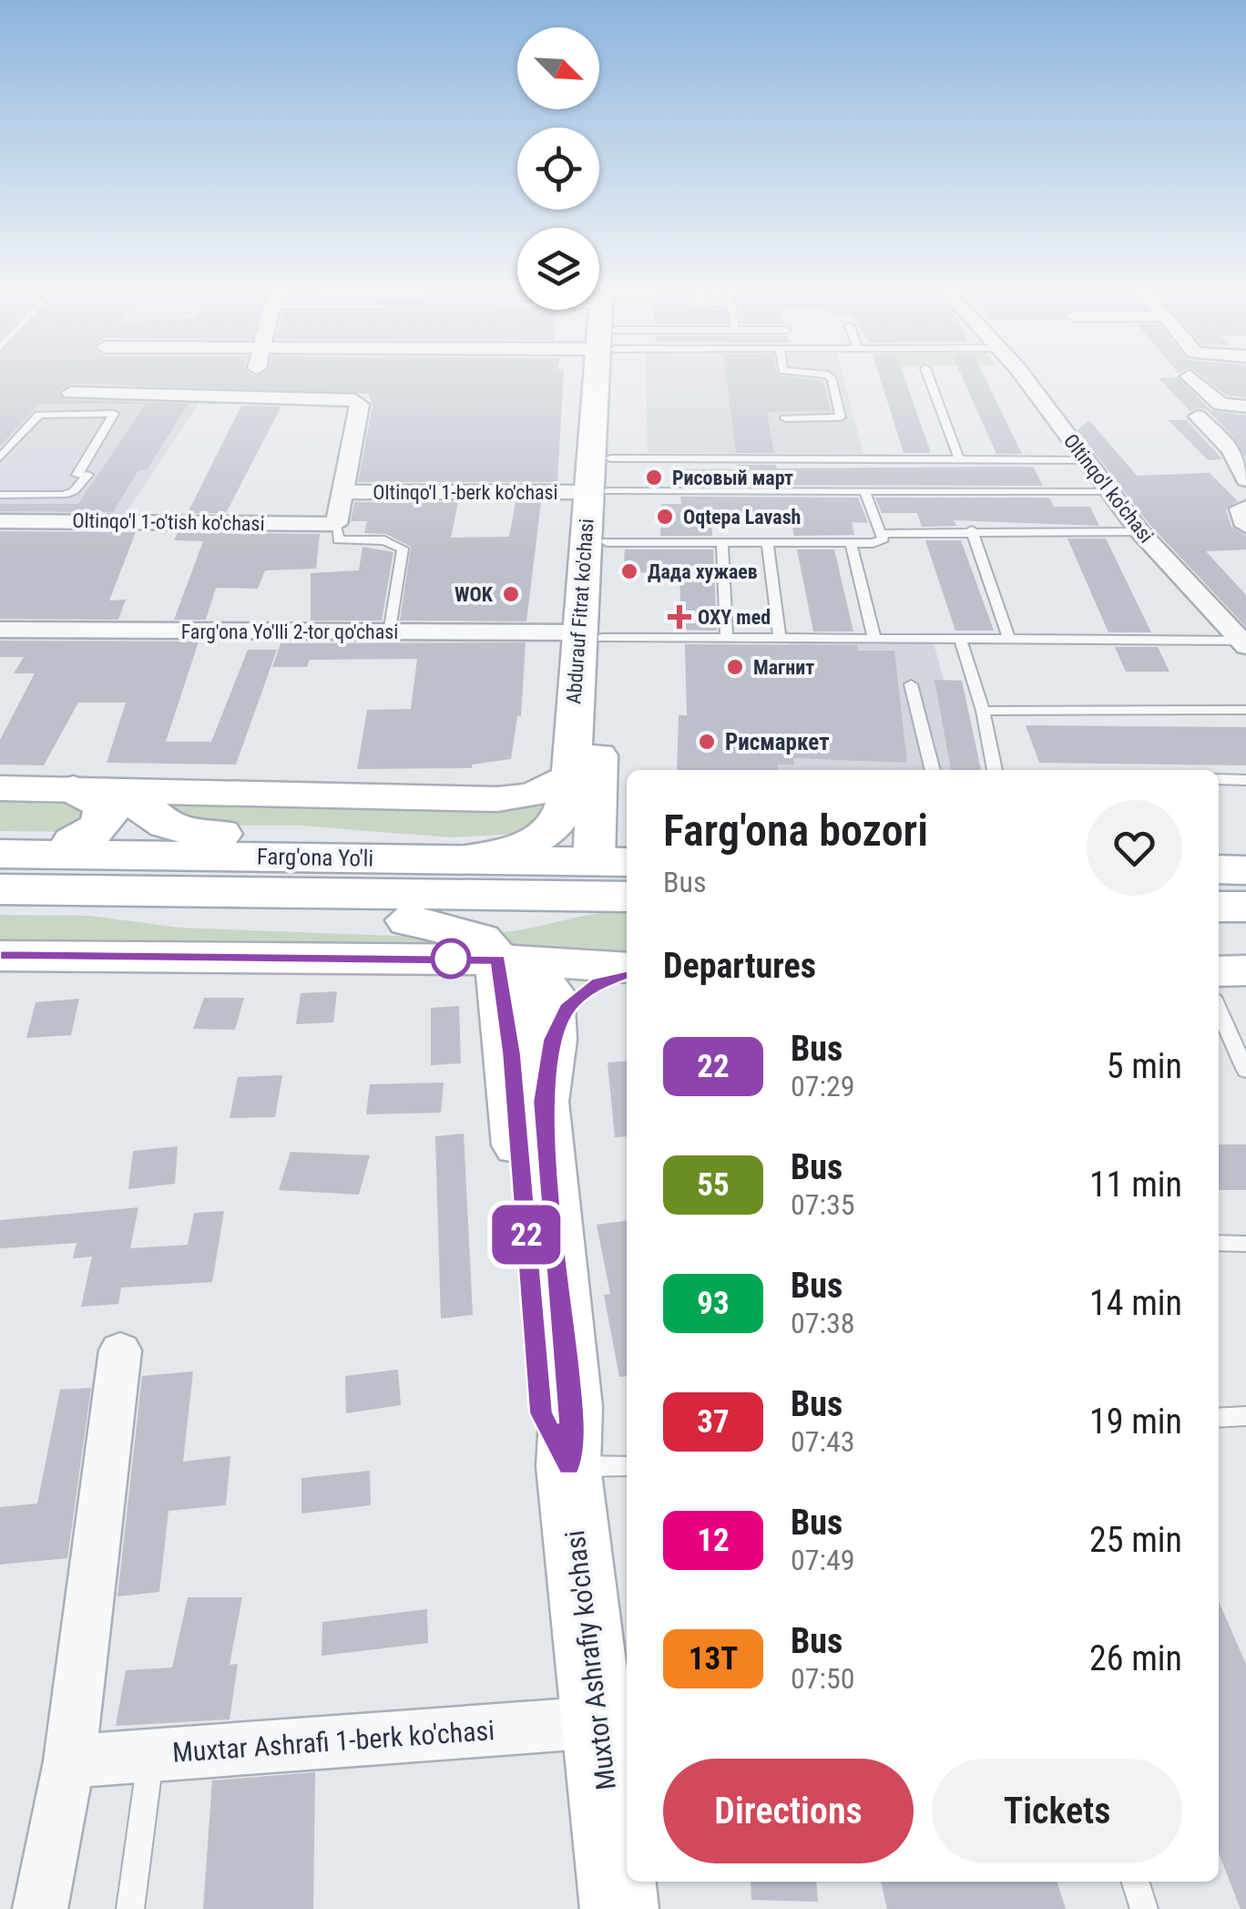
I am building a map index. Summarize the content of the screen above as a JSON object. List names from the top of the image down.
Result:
{
  "streets": {
    "main road": ["Abdurauf Fitrat ko'chasi", "Farg'ona Yo'li", "Muxtor Ashrafiy ko'chasi"],
    "street": [
      "Oltinqo'l ko'chasi",
      "Oltinqo'l 1-berk ko'chasi",
      "Oltinqo'l 1-o'tish ko'chasi",
      "Farg'ona Yo'lli 2-tor qo'chasi",
      "Muxtar Ashrafi 1-berk ko'chasi"
    ]
  },
  "crossings": [
    ["Oltinqo'l 1-berk ko'chasi", "Abdurauf Fitrat ko'chasi"],
    ["Oltinqo'l 1-o'tish ko'chasi", "Farg'ona Yo'lli 2-tor qo'chasi"],
    ["Abdurauf Fitrat ko'chasi", "Farg'ona Yo'lli 2-tor qo'chasi"],
    ["Abdurauf Fitrat ko'chasi", "Farg'ona Yo'li"],
    ["Muxtor Ashrafiy ko'chasi", "Muxtar Ashrafi 1-berk ko'chasi"]
  ],
  "places": {
    "other": [
      "Рисовый март",
      "Oqtepa Lavash",
      "Дада хужаев",
      "WOK",
      "Магнит",
      "Рисмаркет"
    ],
    "health": ["OXY med"]
  },
  "lines": ["bus line 22"],
  "north": "bottom right",
  "page": {
    "on_map": "22",
    "heading": [
      ["Farg'ona bozori", "Bus"],
      "Departures"
    ],
    "list": [
      {
        "mark": "22",
        "name": "Bus",
        "note": "07:29",
        "value": "5 min"
      },
      {
        "mark": "55",
        "name": "Bus",
        "note": "07:35",
        "value": "11 min"
      },
      {
        "mark": "93",
        "name": "Bus",
        "note": "07:38",
        "value": "14 min"
      },
      {
        "mark": "37",
        "name": "Bus",
        "note": "07:43",
        "value": "19 min"
      },
      {
        "mark": "12",
        "name": "Bus",
        "note": "07:49",
        "value": "25 min"
      },
      {
        "mark": "13Т",
        "name": "Bus",
        "note": "07:50",
        "value": "26 min"
      }
    ],
    "buttons": ["Directions", "Tickets"]
  }
}
